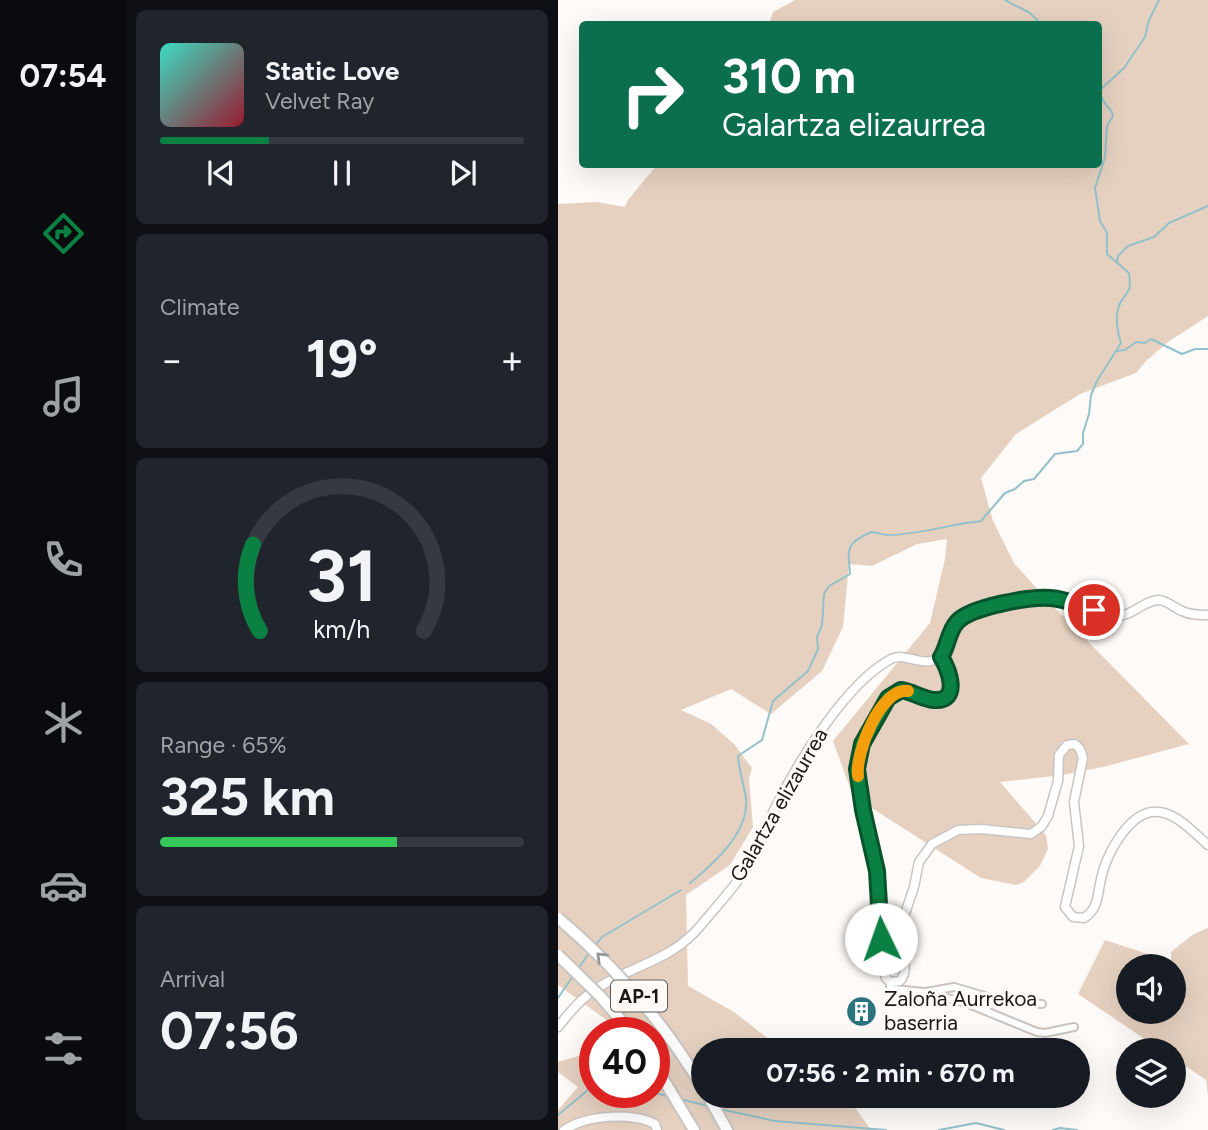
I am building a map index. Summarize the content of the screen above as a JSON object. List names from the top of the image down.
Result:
{
  "streets": {
    "highway": ["AP-1"],
    "street": ["Galartza elizaurrea"]
  },
  "places": {
    "building": ["Zaloña Aurrekoa baserria"]
  },
  "page": {
    "tabs": "07:54",
    "turn": ["310 m", "Galartza elizaurrea"],
    "song": ["Static Love", "Velvet Ray"],
    "tile": [
      "Climate",
      ["Range · 65%", "325 km"],
      ["Arrival", "07:56"]
    ],
    "heat": ["−", "19°", "+"],
    "limit": "40",
    "trip": "07:56 · 2 min · 670 m",
    "gauge": ["31", "km/h"]
  }
}
